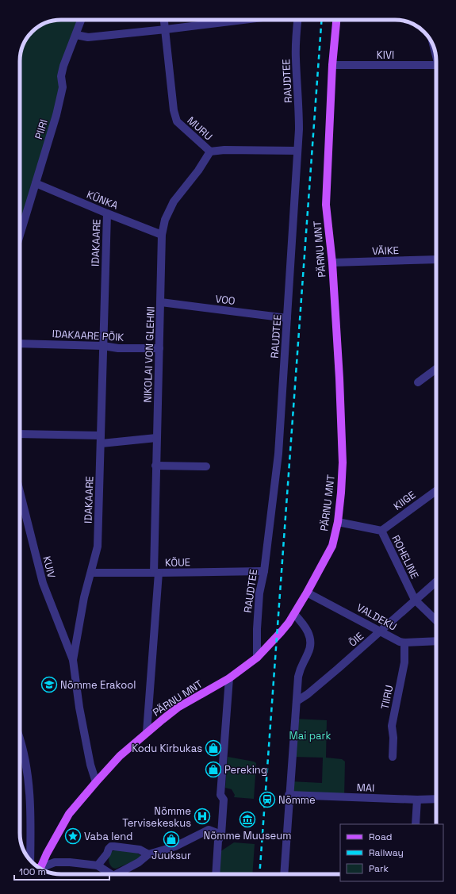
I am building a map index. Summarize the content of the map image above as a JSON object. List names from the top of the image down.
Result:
{
  "streets": {
    "main road": ["PÄRNU MNT"],
    "street": [
      "KIVI",
      "RAUDTEE",
      "MURU",
      "PIIRI",
      "KÜNKA",
      "IDAKAARE",
      "VÄIKE",
      "VOO",
      "IDAKAARE PÕIK",
      "NIKOLAI VON GLEHNI",
      "KIIGE",
      "ROHELINE",
      "KÕUE",
      "KUIV",
      "VALDEKU",
      "ÕIE",
      "TIIRU",
      "MAI"
    ]
  },
  "crossings": [
    ["KIVI", "PÄRNU MNT"],
    ["RAUDTEE", "MURU"],
    ["RAUDTEE", "PÄRNU MNT"],
    ["RAUDTEE", "VOO"],
    ["RAUDTEE", "KÕUE"],
    ["MURU", "NIKOLAI VON GLEHNI"],
    ["PIIRI", "KÜNKA"],
    ["KÜNKA", "IDAKAARE"],
    ["KÜNKA", "NIKOLAI VON GLEHNI"],
    ["IDAKAARE", "PÄRNU MNT"],
    ["IDAKAARE", "IDAKAARE PÕIK"],
    ["IDAKAARE", "KÕUE"],
    ["IDAKAARE", "KUIV"],
    ["PÄRNU MNT", "VÄIKE"],
    ["PÄRNU MNT", "NIKOLAI VON GLEHNI"],
    ["PÄRNU MNT", "ROHELINE"],
    ["PÄRNU MNT", "VALDEKU"],
    ["VOO", "NIKOLAI VON GLEHNI"],
    ["IDAKAARE PÕIK", "NIKOLAI VON GLEHNI"],
    ["NIKOLAI VON GLEHNI", "KÕUE"],
    ["KIIGE", "ROHELINE"],
    ["ROHELINE", "ÕIE"],
    ["VALDEKU", "ÕIE"],
    ["VALDEKU", "TIIRU"]
  ],
  "parks": ["Mai park"],
  "places": {
    "school or university": ["Nõmme Erakool"],
    "shop": ["Kodu Kirbukas", "Pereking", "Juuksur"],
    "station": ["Nõmme"],
    "hospital": ["Nõmme Tervisekeskus"],
    "museum": ["Nõmme Muuseum"],
    "place": ["Vaba lend"]
  },
  "legend": ["Road", "Railway", "Park"],
  "scale_bar": "100 m"
}
